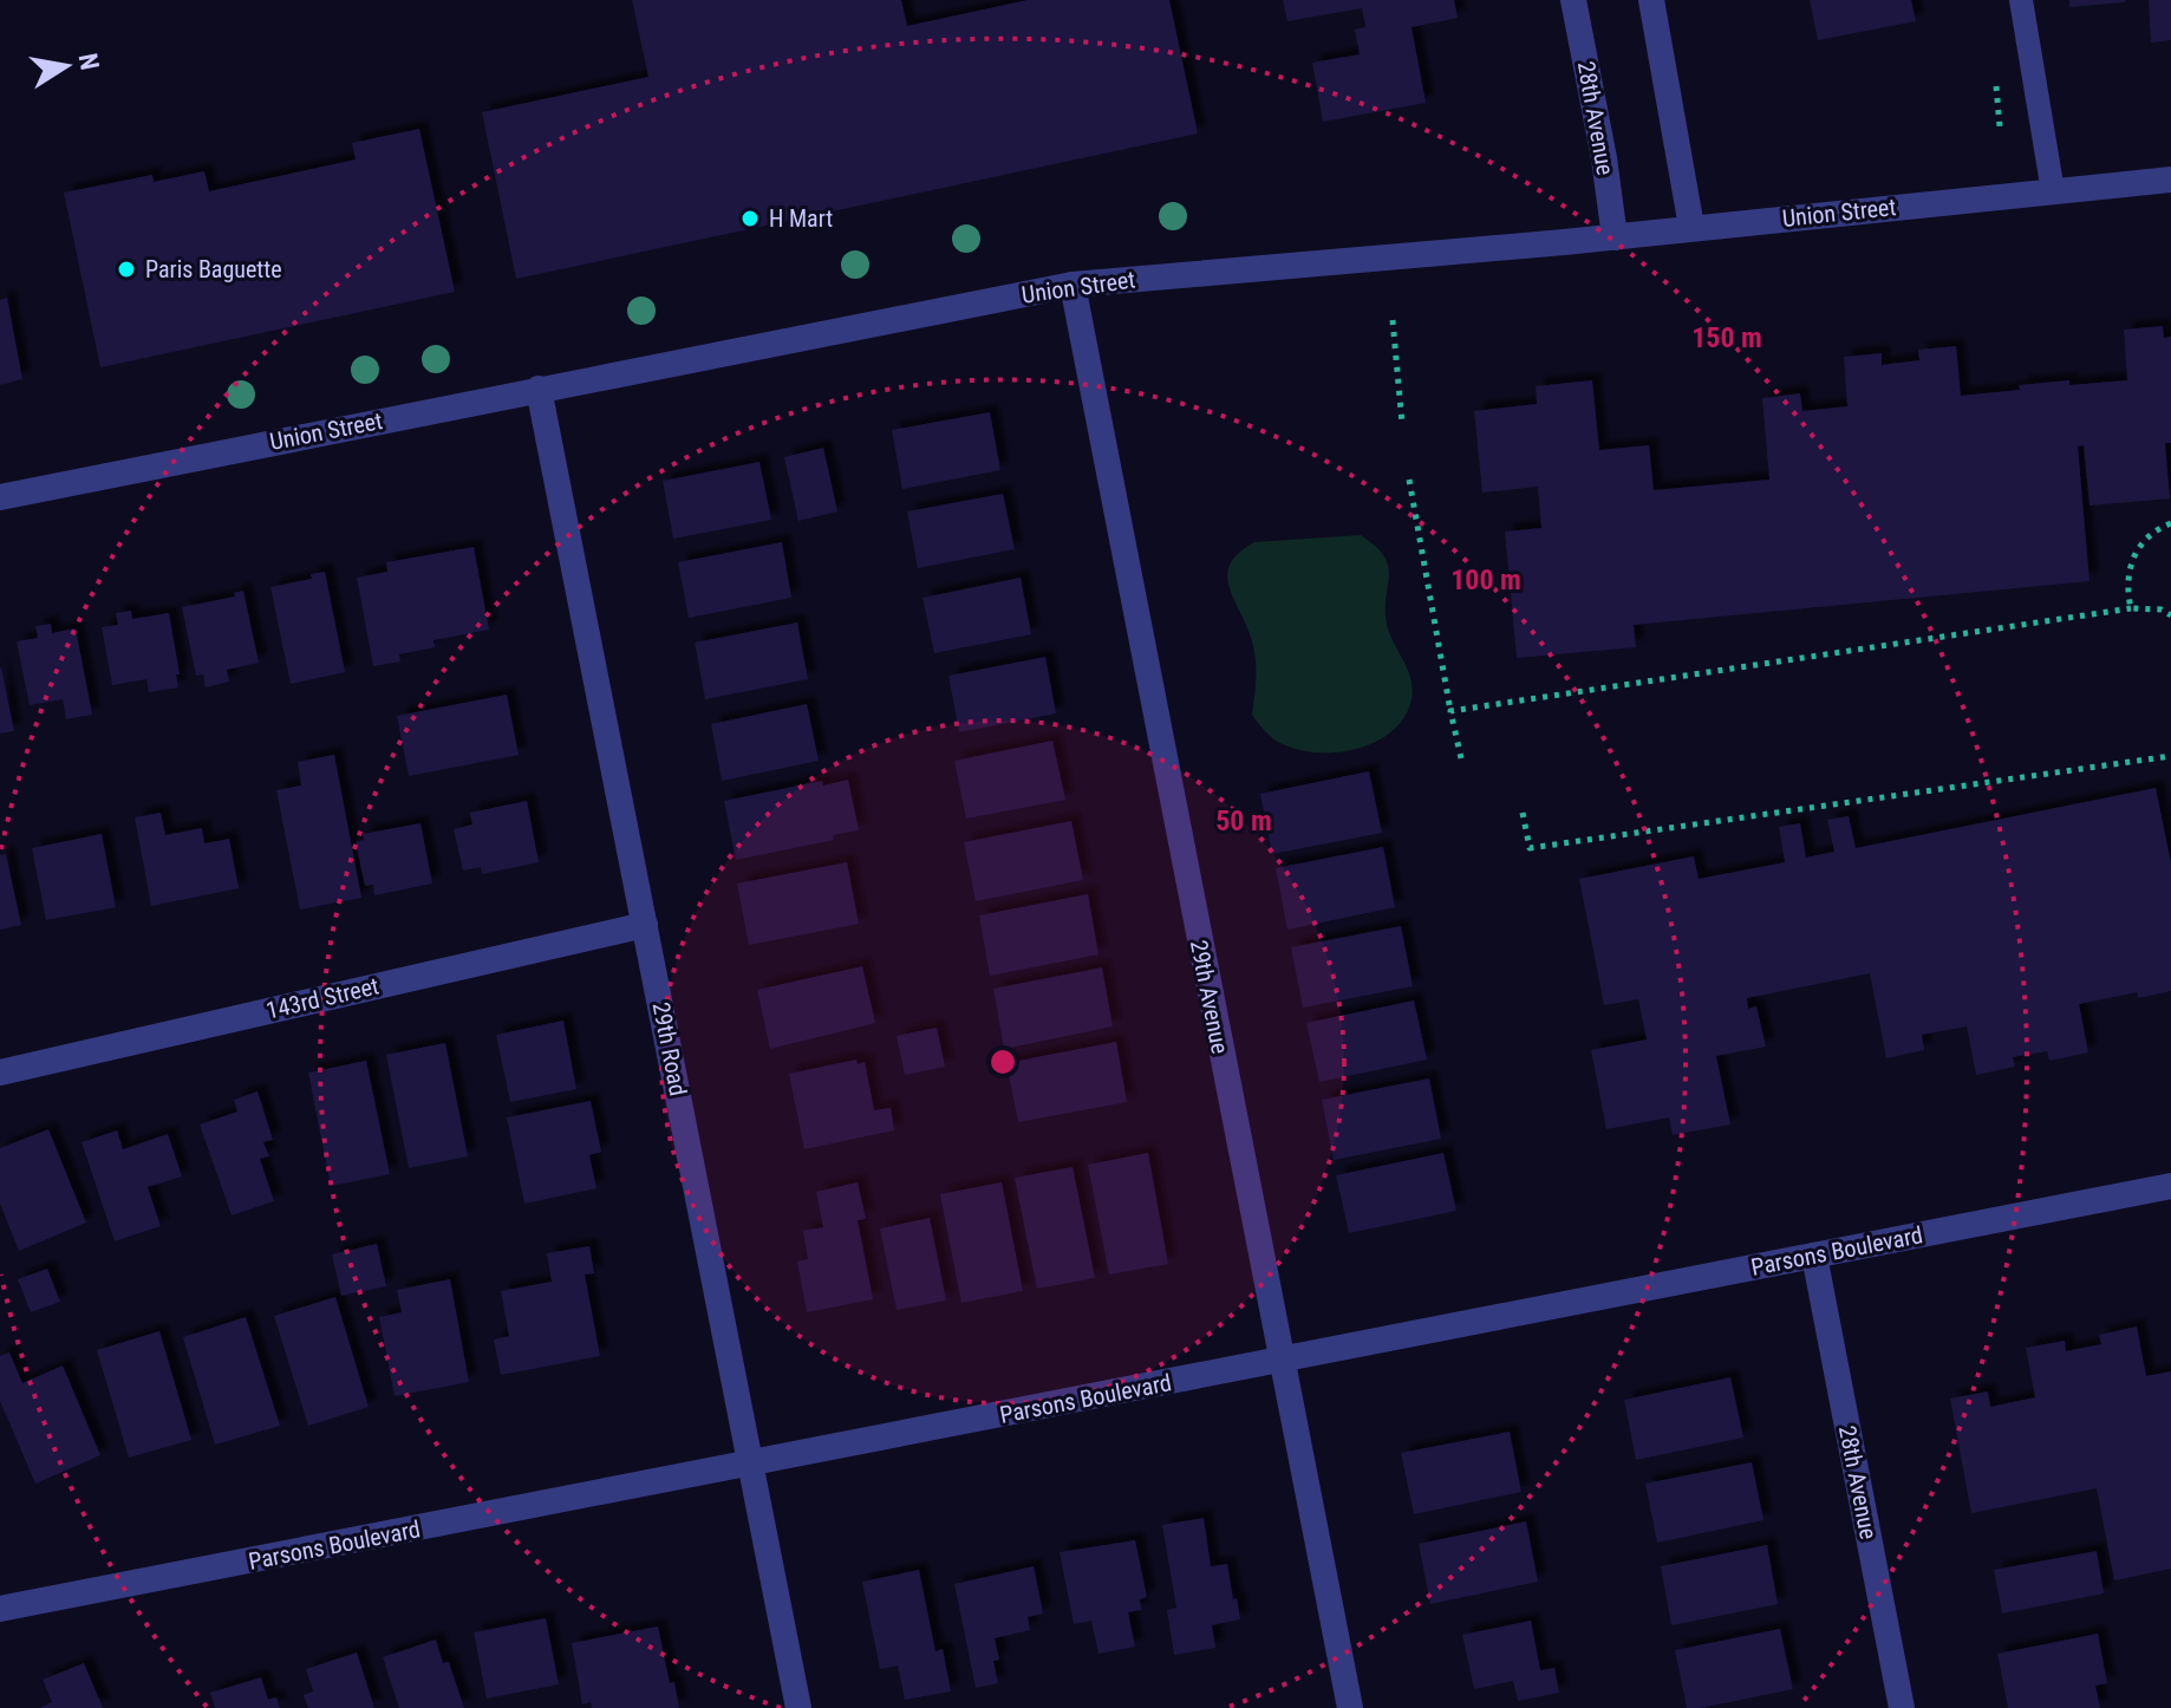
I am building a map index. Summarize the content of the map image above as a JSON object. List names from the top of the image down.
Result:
{
  "streets": {
    "street": [
      "28th Avenue",
      "Union Street",
      "29th Avenue",
      "143rd Street",
      "29th Road",
      "Parsons Boulevard"
    ]
  },
  "crossings": [
    ["28th Avenue", "Union Street"],
    ["28th Avenue", "Parsons Boulevard"],
    ["Union Street", "29th Avenue"],
    ["Union Street", "29th Road"],
    ["29th Avenue", "Parsons Boulevard"],
    ["143rd Street", "29th Road"],
    ["29th Road", "Parsons Boulevard"]
  ],
  "places": ["H Mart", "Paris Baguette"],
  "north": "right",
  "rings": ["150 m", "100 m", "50 m"]
}
